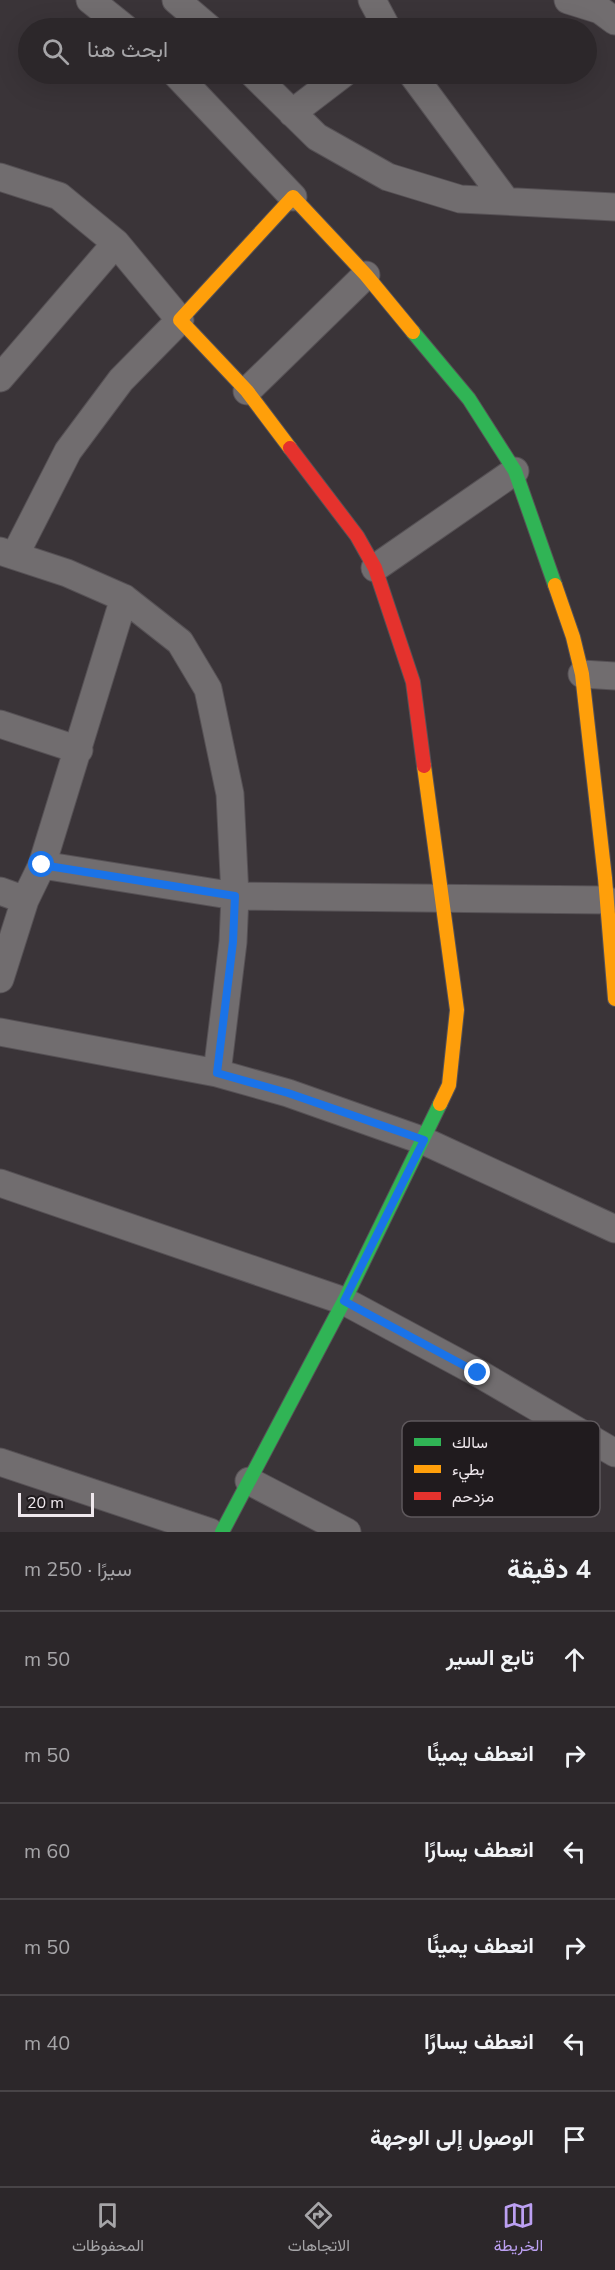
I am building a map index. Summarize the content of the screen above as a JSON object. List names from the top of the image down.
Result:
{
  "legend": ["سالك", "بطيء", "مزدحم"],
  "scale_bar": "20 m",
  "page": {
    "search": "ابحث هنا",
    "scale": "20 m",
    "heading": ["4 دقيقة", "سيرًا · 250 m"],
    "list": [
      ["تابع السير", "50 m"],
      ["انعطف يمينًا", "50 m"],
      ["انعطف يسارًا", "60 m"],
      ["انعطف يمينًا", "50 m"],
      ["انعطف يسارًا", "40 m"],
      "الوصول إلى الوجهة"
    ],
    "nav": ["الخريطة", "الاتجاهات", "المحفوظات"]
  }
}
